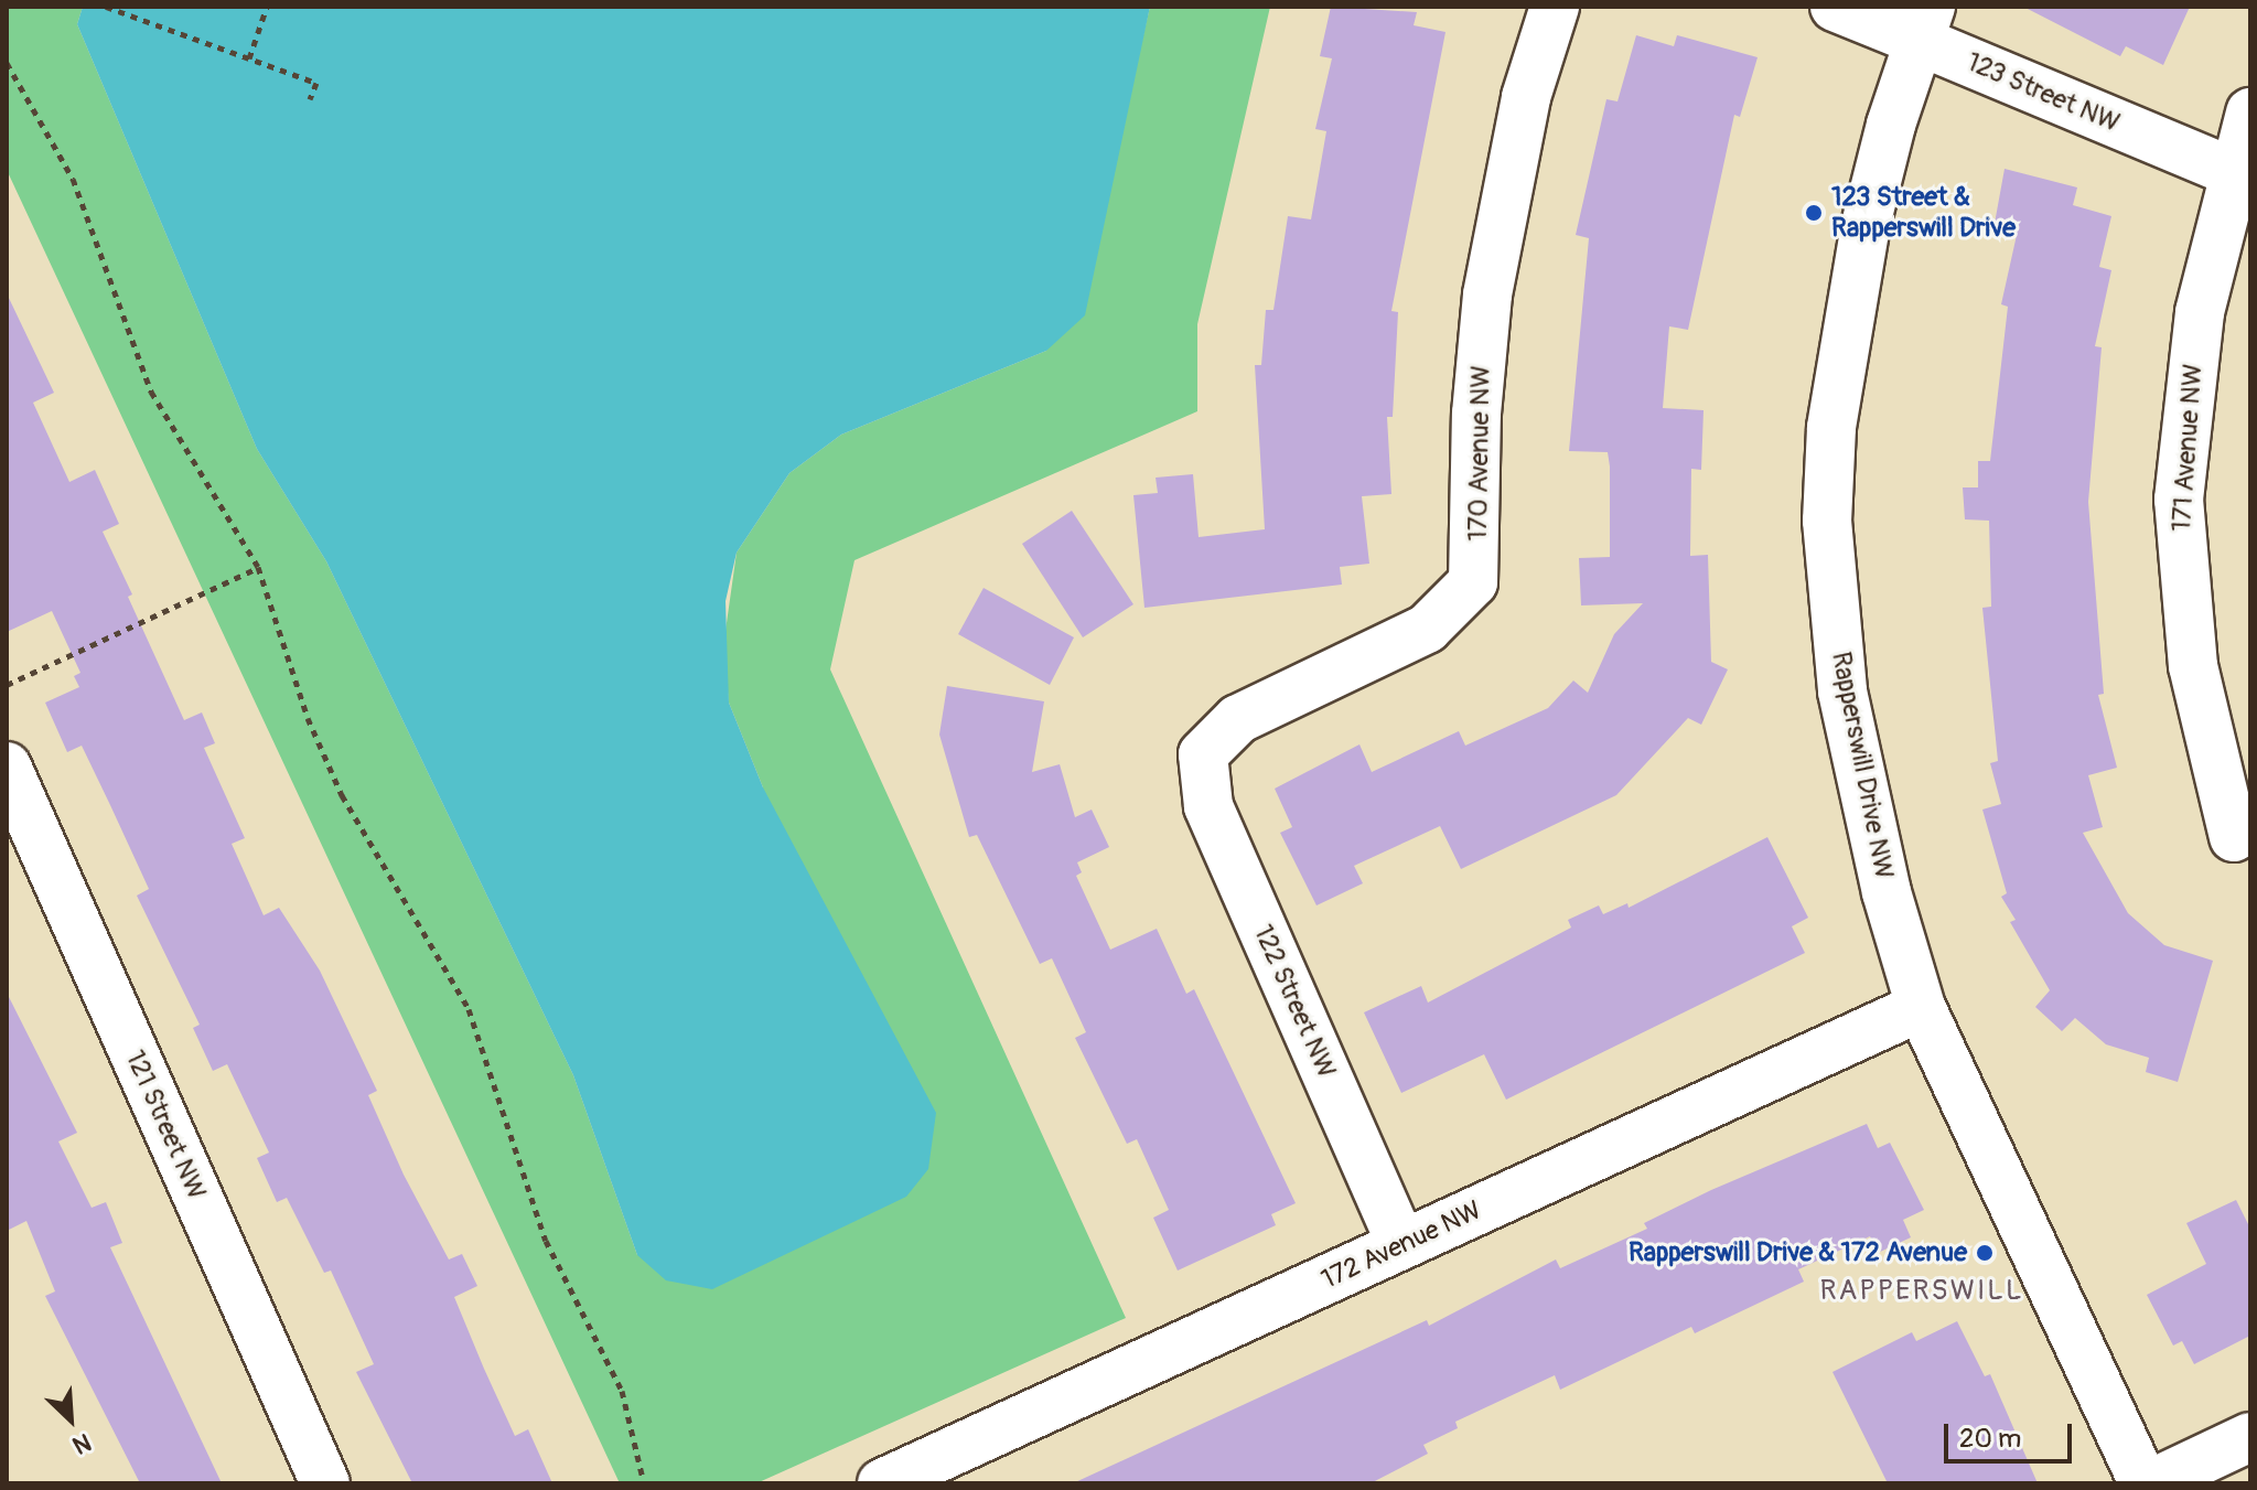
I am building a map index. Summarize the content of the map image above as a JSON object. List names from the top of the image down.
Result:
{
  "streets": {
    "street": [
      "123 Street NW",
      "171 Avenue NW",
      "170 Avenue NW",
      "Rapperswill Drive NW",
      "122 Street NW",
      "121 Street NW",
      "172 Avenue NW"
    ]
  },
  "crossings": [
    ["123 Street NW", "171 Avenue NW"],
    ["123 Street NW", "Rapperswill Drive NW"],
    ["170 Avenue NW", "122 Street NW"],
    ["Rapperswill Drive NW", "172 Avenue NW"],
    ["122 Street NW", "172 Avenue NW"]
  ],
  "districts": ["RAPPERSWILL"],
  "places": ["123 Street & Rapperswill Drive", "Rapperswill Drive & 172 Avenue"],
  "scale_bar": "20 m",
  "north": "bottom right"
}
